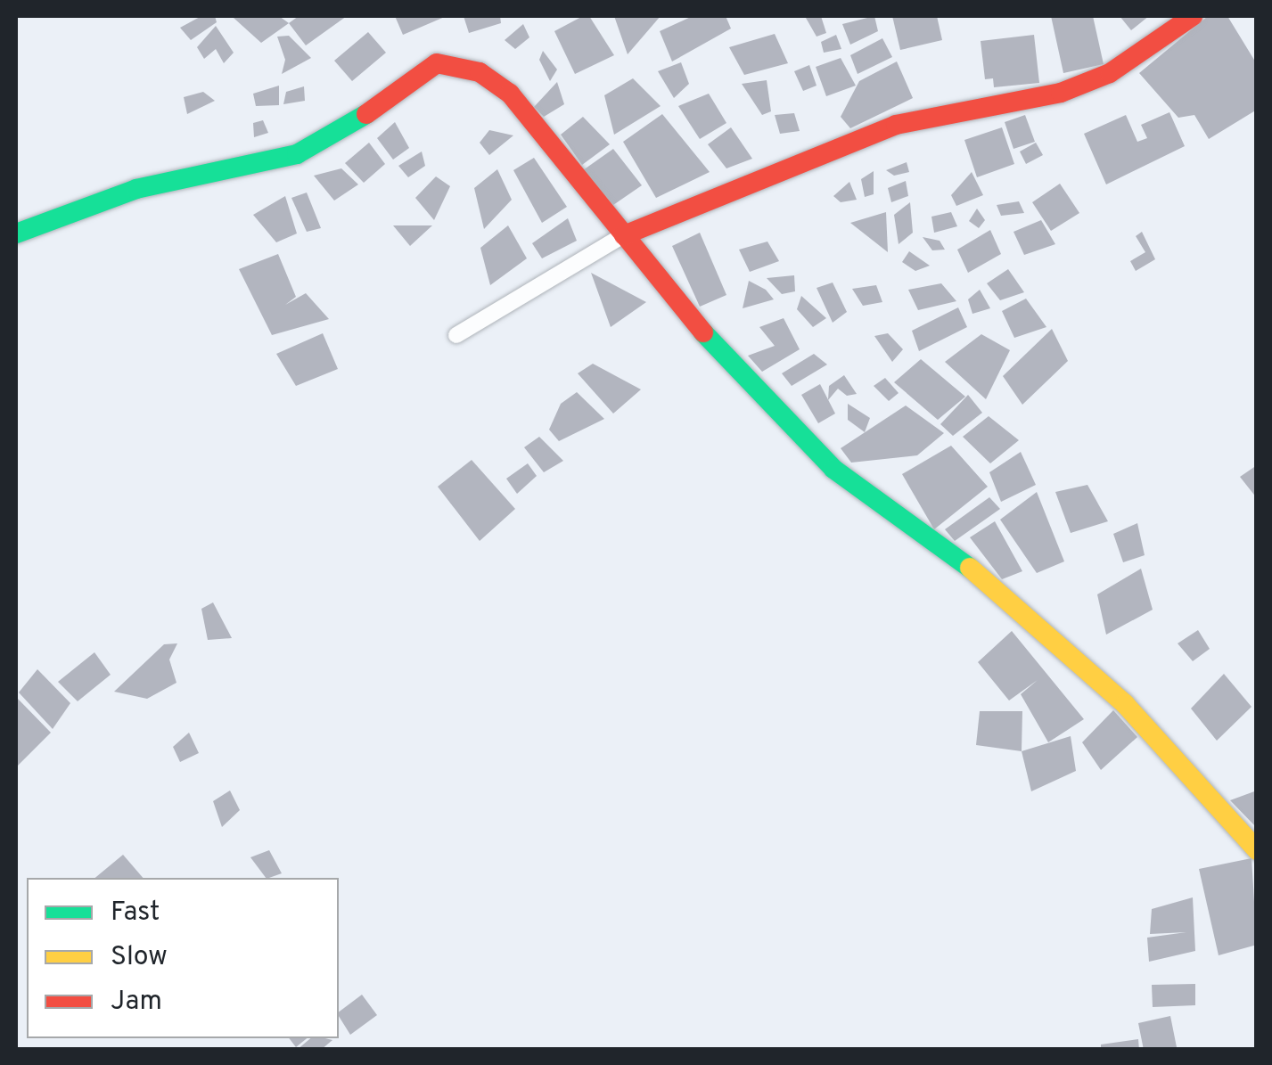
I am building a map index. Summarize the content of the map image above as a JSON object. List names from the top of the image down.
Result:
{
  "legend": ["Fast", "Slow", "Jam"]
}
